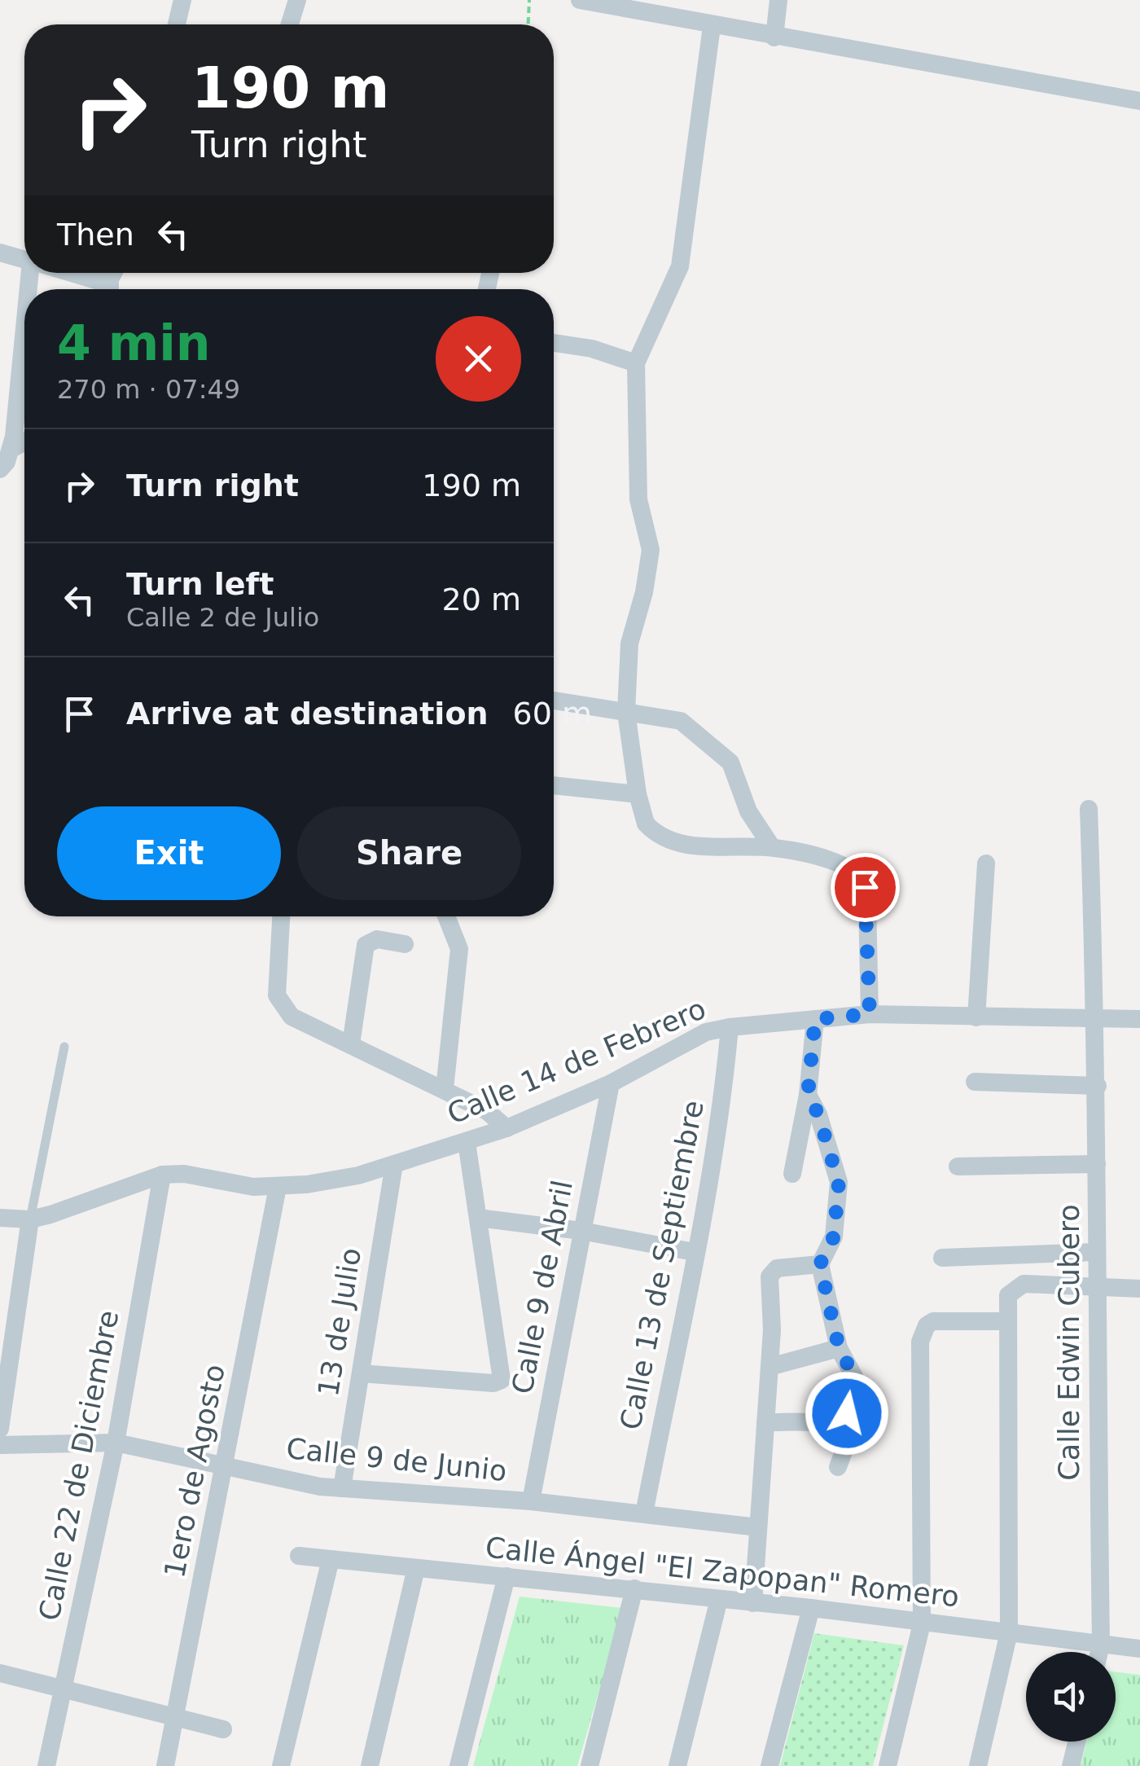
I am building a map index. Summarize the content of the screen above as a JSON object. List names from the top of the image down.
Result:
{
  "streets": {
    "street": [
      "Calle 14 de Febrero",
      "Calle 13 de Septiembre",
      "Calle 9 de Abril",
      "13 de Julio",
      "Calle Edwin Cubero",
      "Calle 9 de Junio",
      "Calle 22 de Diciembre",
      "1ero de Agosto",
      "Calle Ángel \"El Zapopan\" Romero"
    ]
  },
  "crossings": [
    ["Calle 14 de Febrero", "Calle 13 de Septiembre"],
    ["Calle 14 de Febrero", "Calle 9 de Abril"],
    ["Calle 14 de Febrero", "13 de Julio"],
    ["Calle 14 de Febrero", "Calle Edwin Cubero"],
    ["Calle 14 de Febrero", "Calle 22 de Diciembre"],
    ["Calle 14 de Febrero", "1ero de Agosto"],
    ["Calle 13 de Septiembre", "Calle 9 de Junio"],
    ["Calle 9 de Abril", "Calle 9 de Junio"],
    ["13 de Julio", "Calle 9 de Junio"],
    ["Calle Edwin Cubero", "Calle Ángel \"El Zapopan\" Romero"],
    ["Calle 9 de Junio", "Calle 22 de Diciembre"],
    ["Calle 9 de Junio", "1ero de Agosto"]
  ],
  "page": {
    "turn": ["190 m", "Turn right"],
    "then": "Then",
    "heading": ["4 min", "270 m · 07:49"],
    "list": [
      {
        "name": "Turn right",
        "value": "190 m"
      },
      {
        "name": "Turn left",
        "note": "Calle 2 de Julio",
        "value": "20 m"
      },
      {
        "name": "Arrive at destination",
        "value": "60 m"
      }
    ],
    "buttons": ["Exit", "Share"]
  }
}
